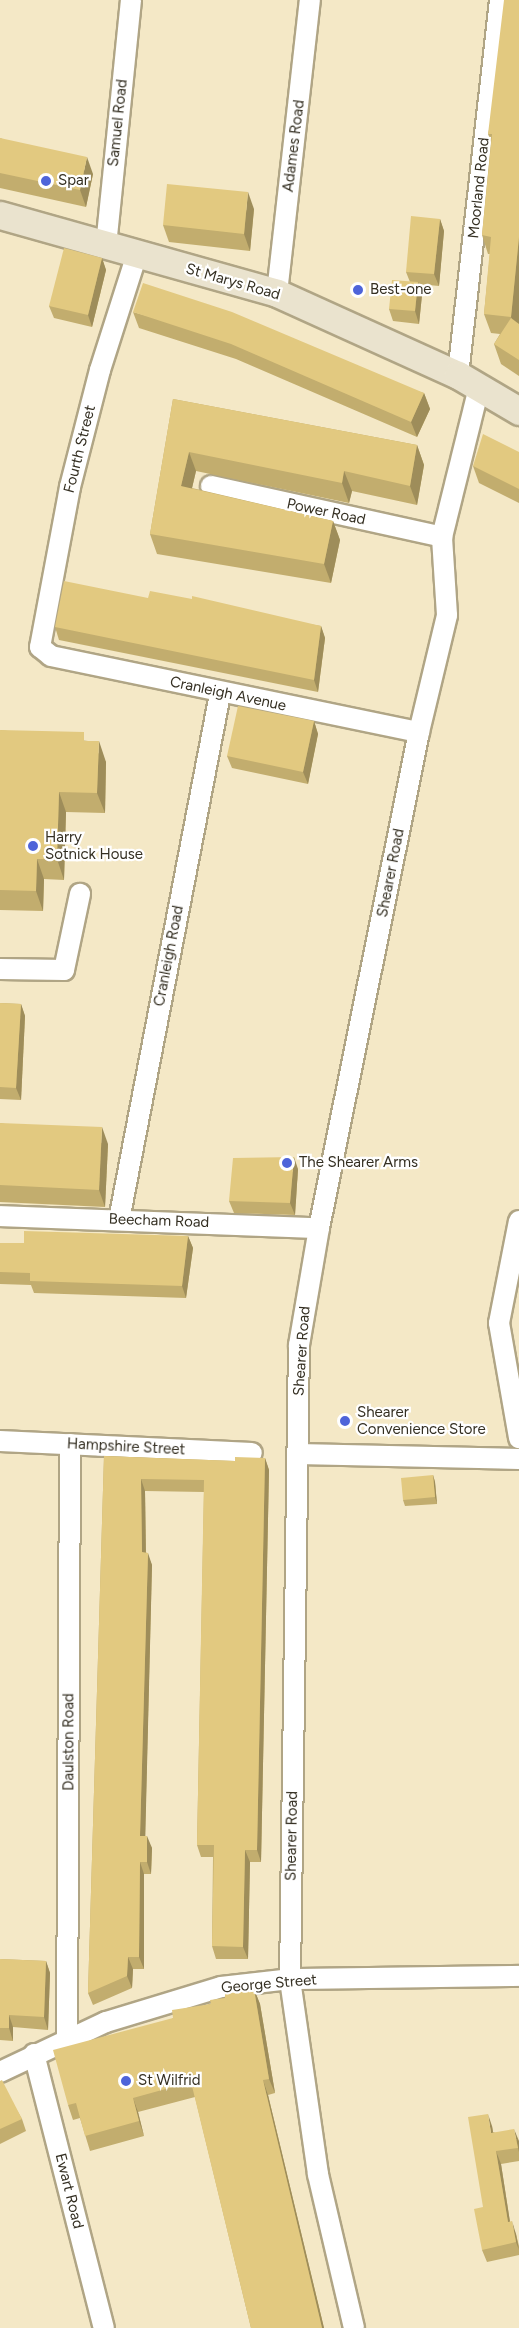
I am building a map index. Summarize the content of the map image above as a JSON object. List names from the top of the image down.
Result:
{
  "streets": {
    "street": [
      "Samuel Road",
      "Adames Road",
      "Moorland Road",
      "St Marys Road",
      "Fourth Street",
      "Power Road",
      "Cranleigh Avenue",
      "Shearer Road",
      "Cranleigh Road",
      "Beecham Road",
      "Hampshire Street",
      "Daulston Road",
      "George Street",
      "Ewart Road"
    ]
  },
  "crossings": [
    ["Samuel Road", "St Marys Road"],
    ["Adames Road", "St Marys Road"],
    ["Moorland Road", "St Marys Road"],
    ["Moorland Road", "Shearer Road"],
    ["St Marys Road", "Fourth Street"],
    ["St Marys Road", "Shearer Road"],
    ["Fourth Street", "Cranleigh Avenue"],
    ["Power Road", "Shearer Road"],
    ["Cranleigh Avenue", "Shearer Road"],
    ["Cranleigh Avenue", "Cranleigh Road"],
    ["Shearer Road", "Beecham Road"],
    ["Shearer Road", "George Street"],
    ["Cranleigh Road", "Beecham Road"],
    ["Hampshire Street", "Daulston Road"],
    ["Daulston Road", "George Street"],
    ["George Street", "Ewart Road"]
  ],
  "places": [
    "Spar",
    "Best-one",
    "Harry Sotnick House",
    "The Shearer Arms",
    "Shearer Convenience Store",
    "St Wilfrid"
  ]
}
